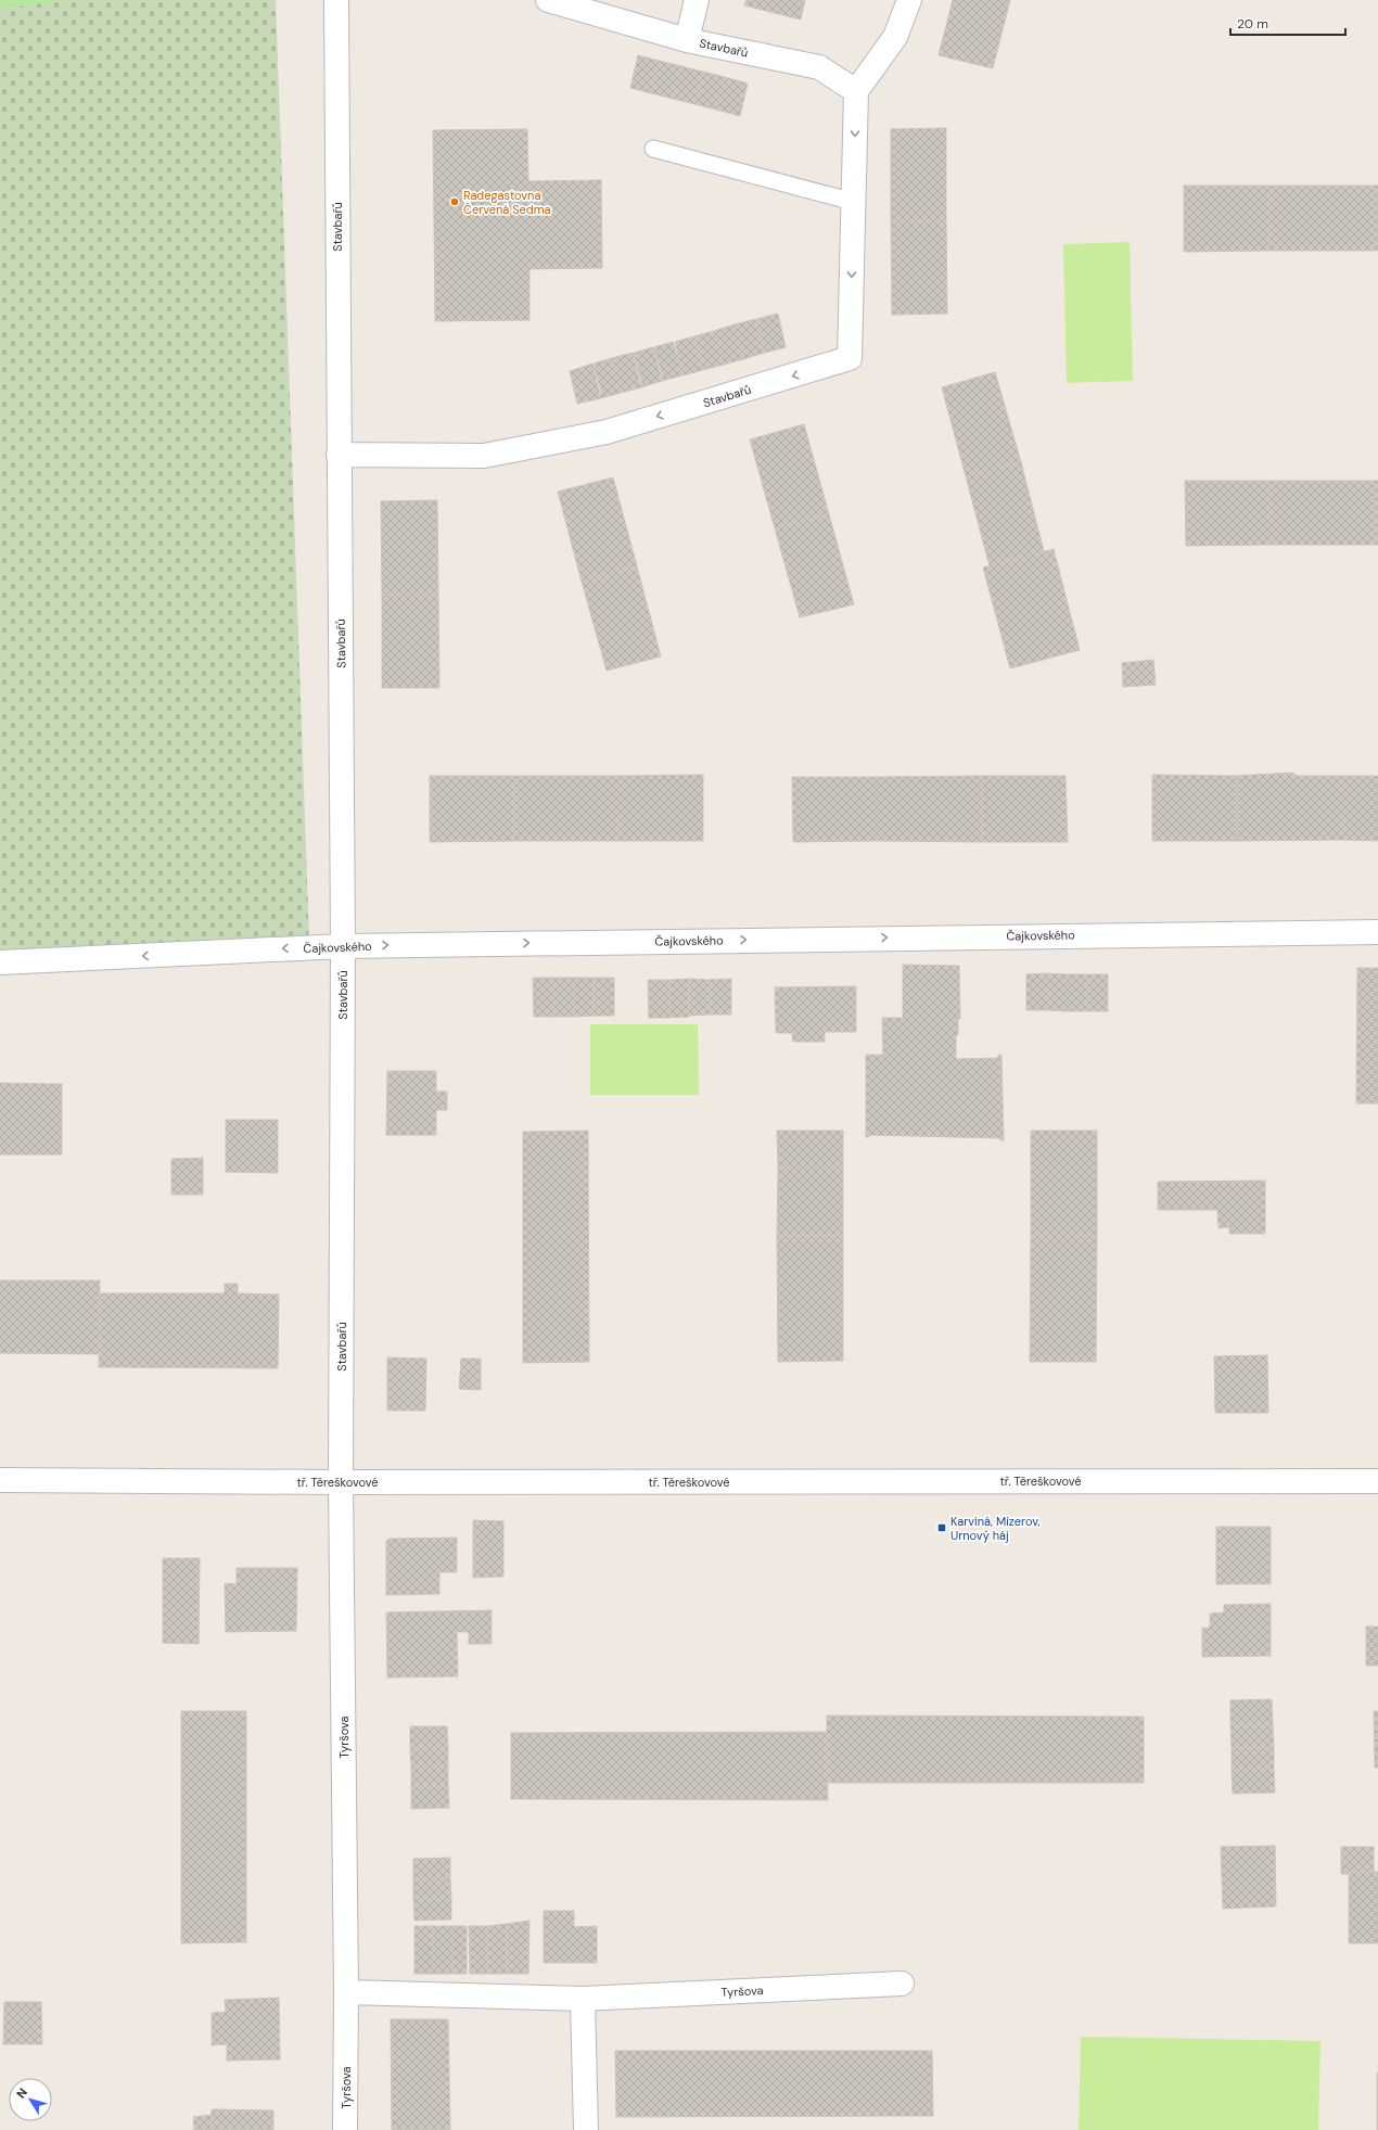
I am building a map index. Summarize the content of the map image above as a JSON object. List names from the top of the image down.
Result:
{
  "streets": {
    "street": [
      "Stavbařů",
      "Čajkovského",
      "tř. Těreškovové",
      "Tyršova"
    ]
  },
  "crossings": [
    ["Stavbařů", "Čajkovského"],
    ["Stavbařů", "tř. Těreškovové"],
    ["Stavbařů", "Tyršova"],
    ["tř. Těreškovové", "Tyršova"]
  ],
  "places": {
    "other": ["Radegastovna Červená Sedma"],
    "transit": ["Karviná, Mizerov, Urnový háj"]
  },
  "scale_bar": "20 m",
  "north": "top left"
}
